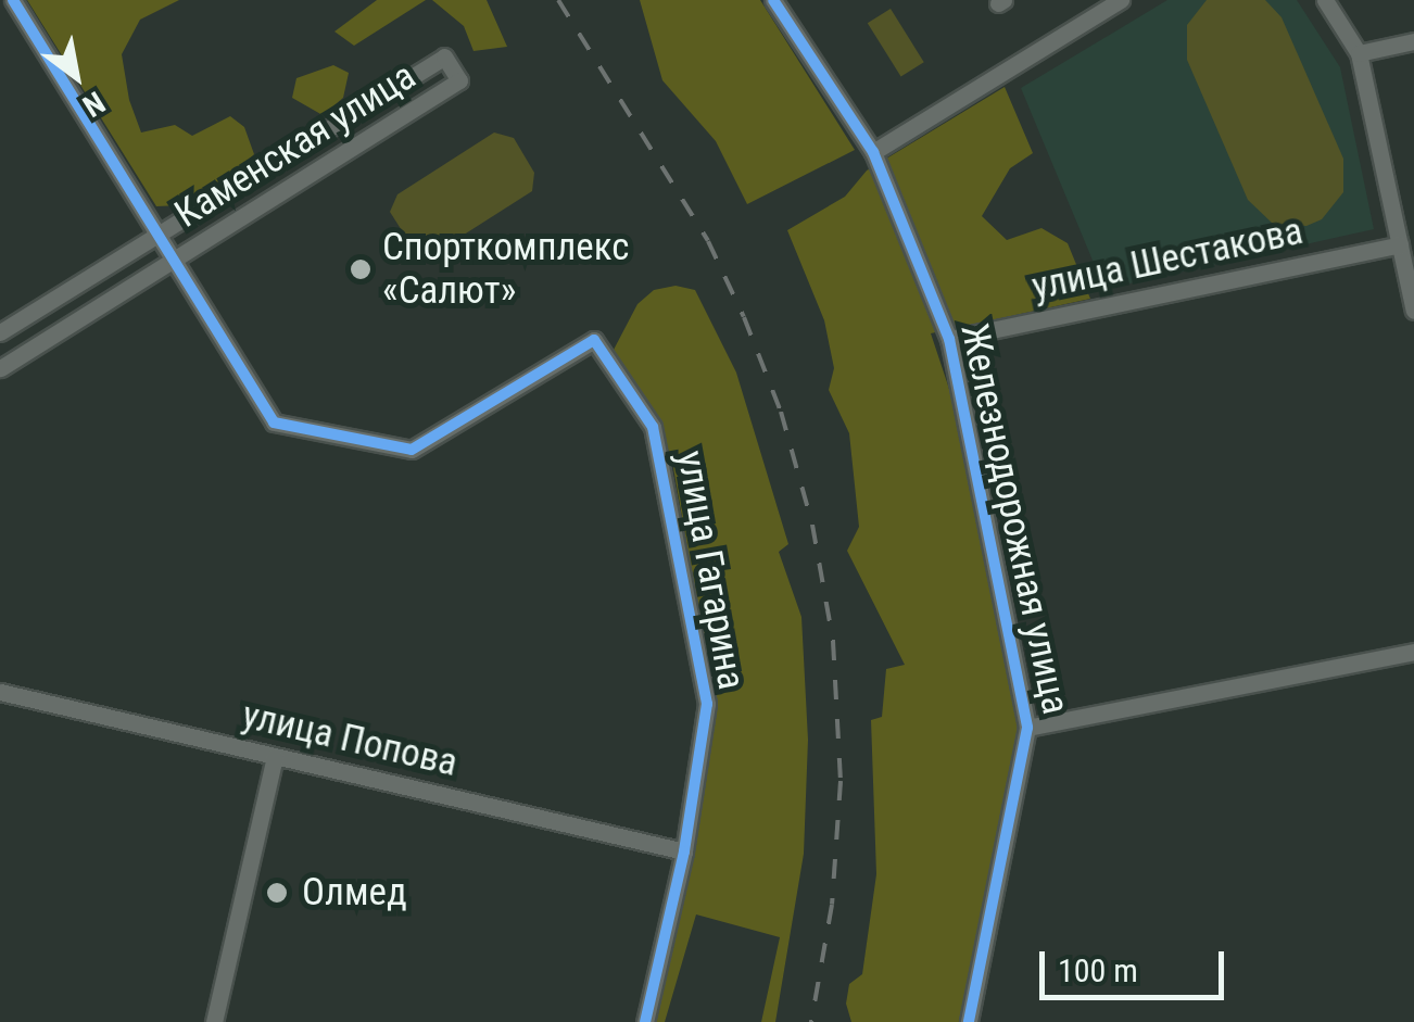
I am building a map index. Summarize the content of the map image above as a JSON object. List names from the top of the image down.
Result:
{
  "streets": {
    "street": [
      "Каменская улица",
      "улица Шестакова",
      "Железнодорожная улица",
      "улица Гагарина",
      "улица Попова"
    ]
  },
  "crossings": [
    ["Каменская улица", "улица Гагарина"],
    ["улица Шестакова", "Железнодорожная улица"],
    ["улица Гагарина", "улица Попова"]
  ],
  "places": ["Спорткомплекс «Салют»", "Олмед"],
  "scale_bar": "100 m",
  "north": "bottom right"
}
